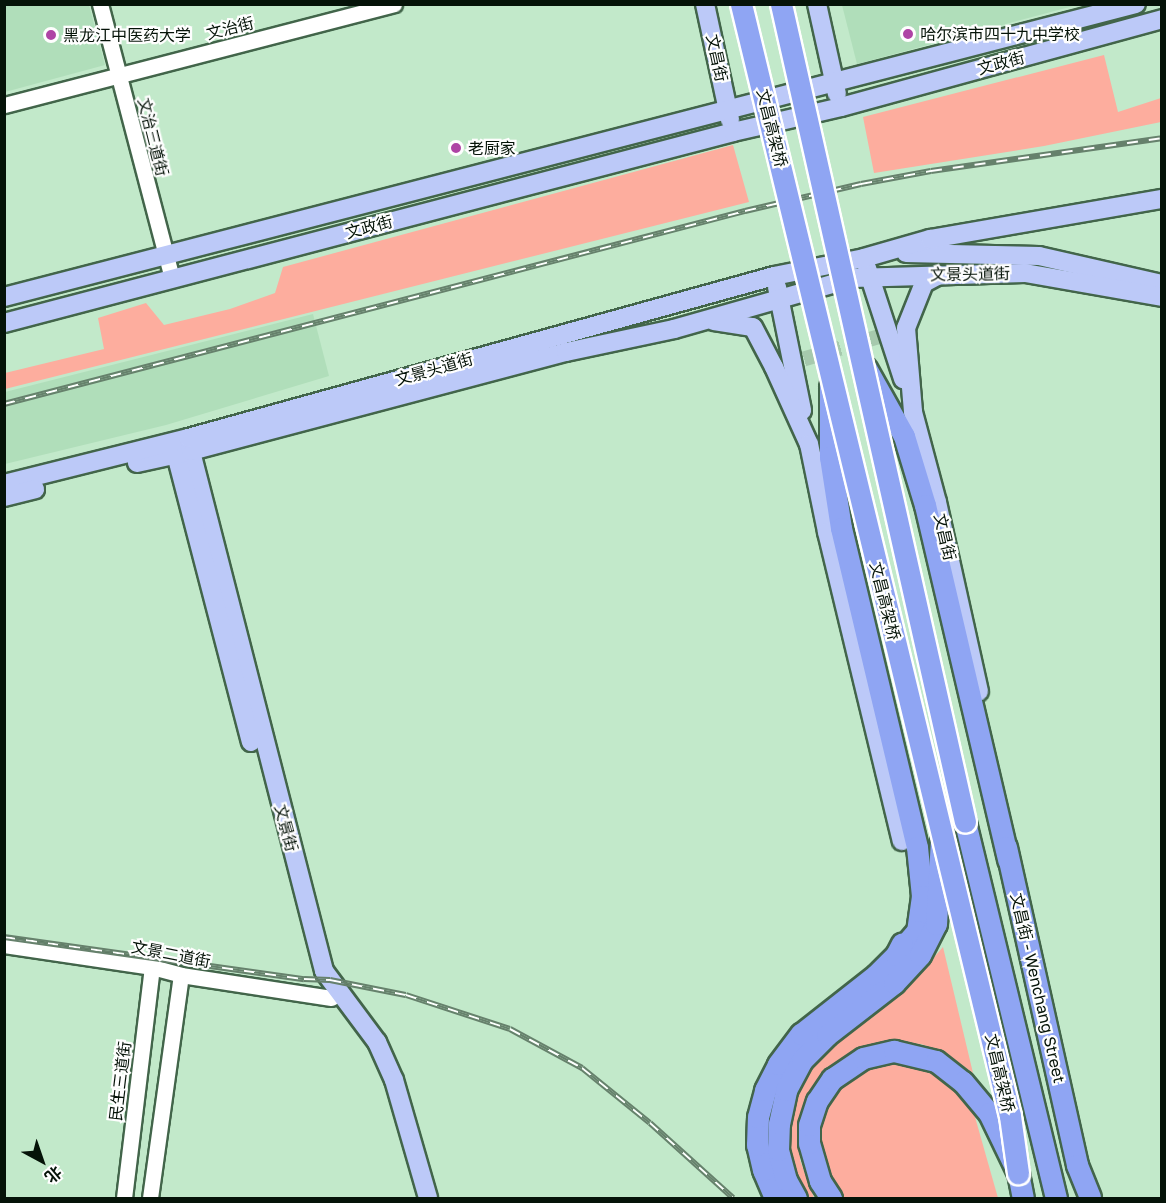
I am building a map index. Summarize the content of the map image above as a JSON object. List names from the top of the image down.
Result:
{
  "streets": {
    "highway": ["文昌街", "文昌高架桥", "文昌街 - Wenchang Street"],
    "main road": ["文政街", "文景头道街", "文景街"],
    "street": [
      "文治街",
      "文治三道街",
      "文景二道街",
      "民生三道街"
    ]
  },
  "crossings": [
    ["文治街", "文治三道街"],
    ["文昌街", "文政街"],
    ["文昌街", "文景头道街"],
    ["文昌街", "文昌街 - Wenchang Street"],
    ["文政街", "文治三道街"],
    ["文景头道街", "文景街"],
    ["文景街", "文景二道街"],
    ["文景二道街", "民生三道街"]
  ],
  "places": ["哈尔滨市四十九中学校", "黑龙江中医药大学", "老厨家"],
  "north": "bottom right"
}
